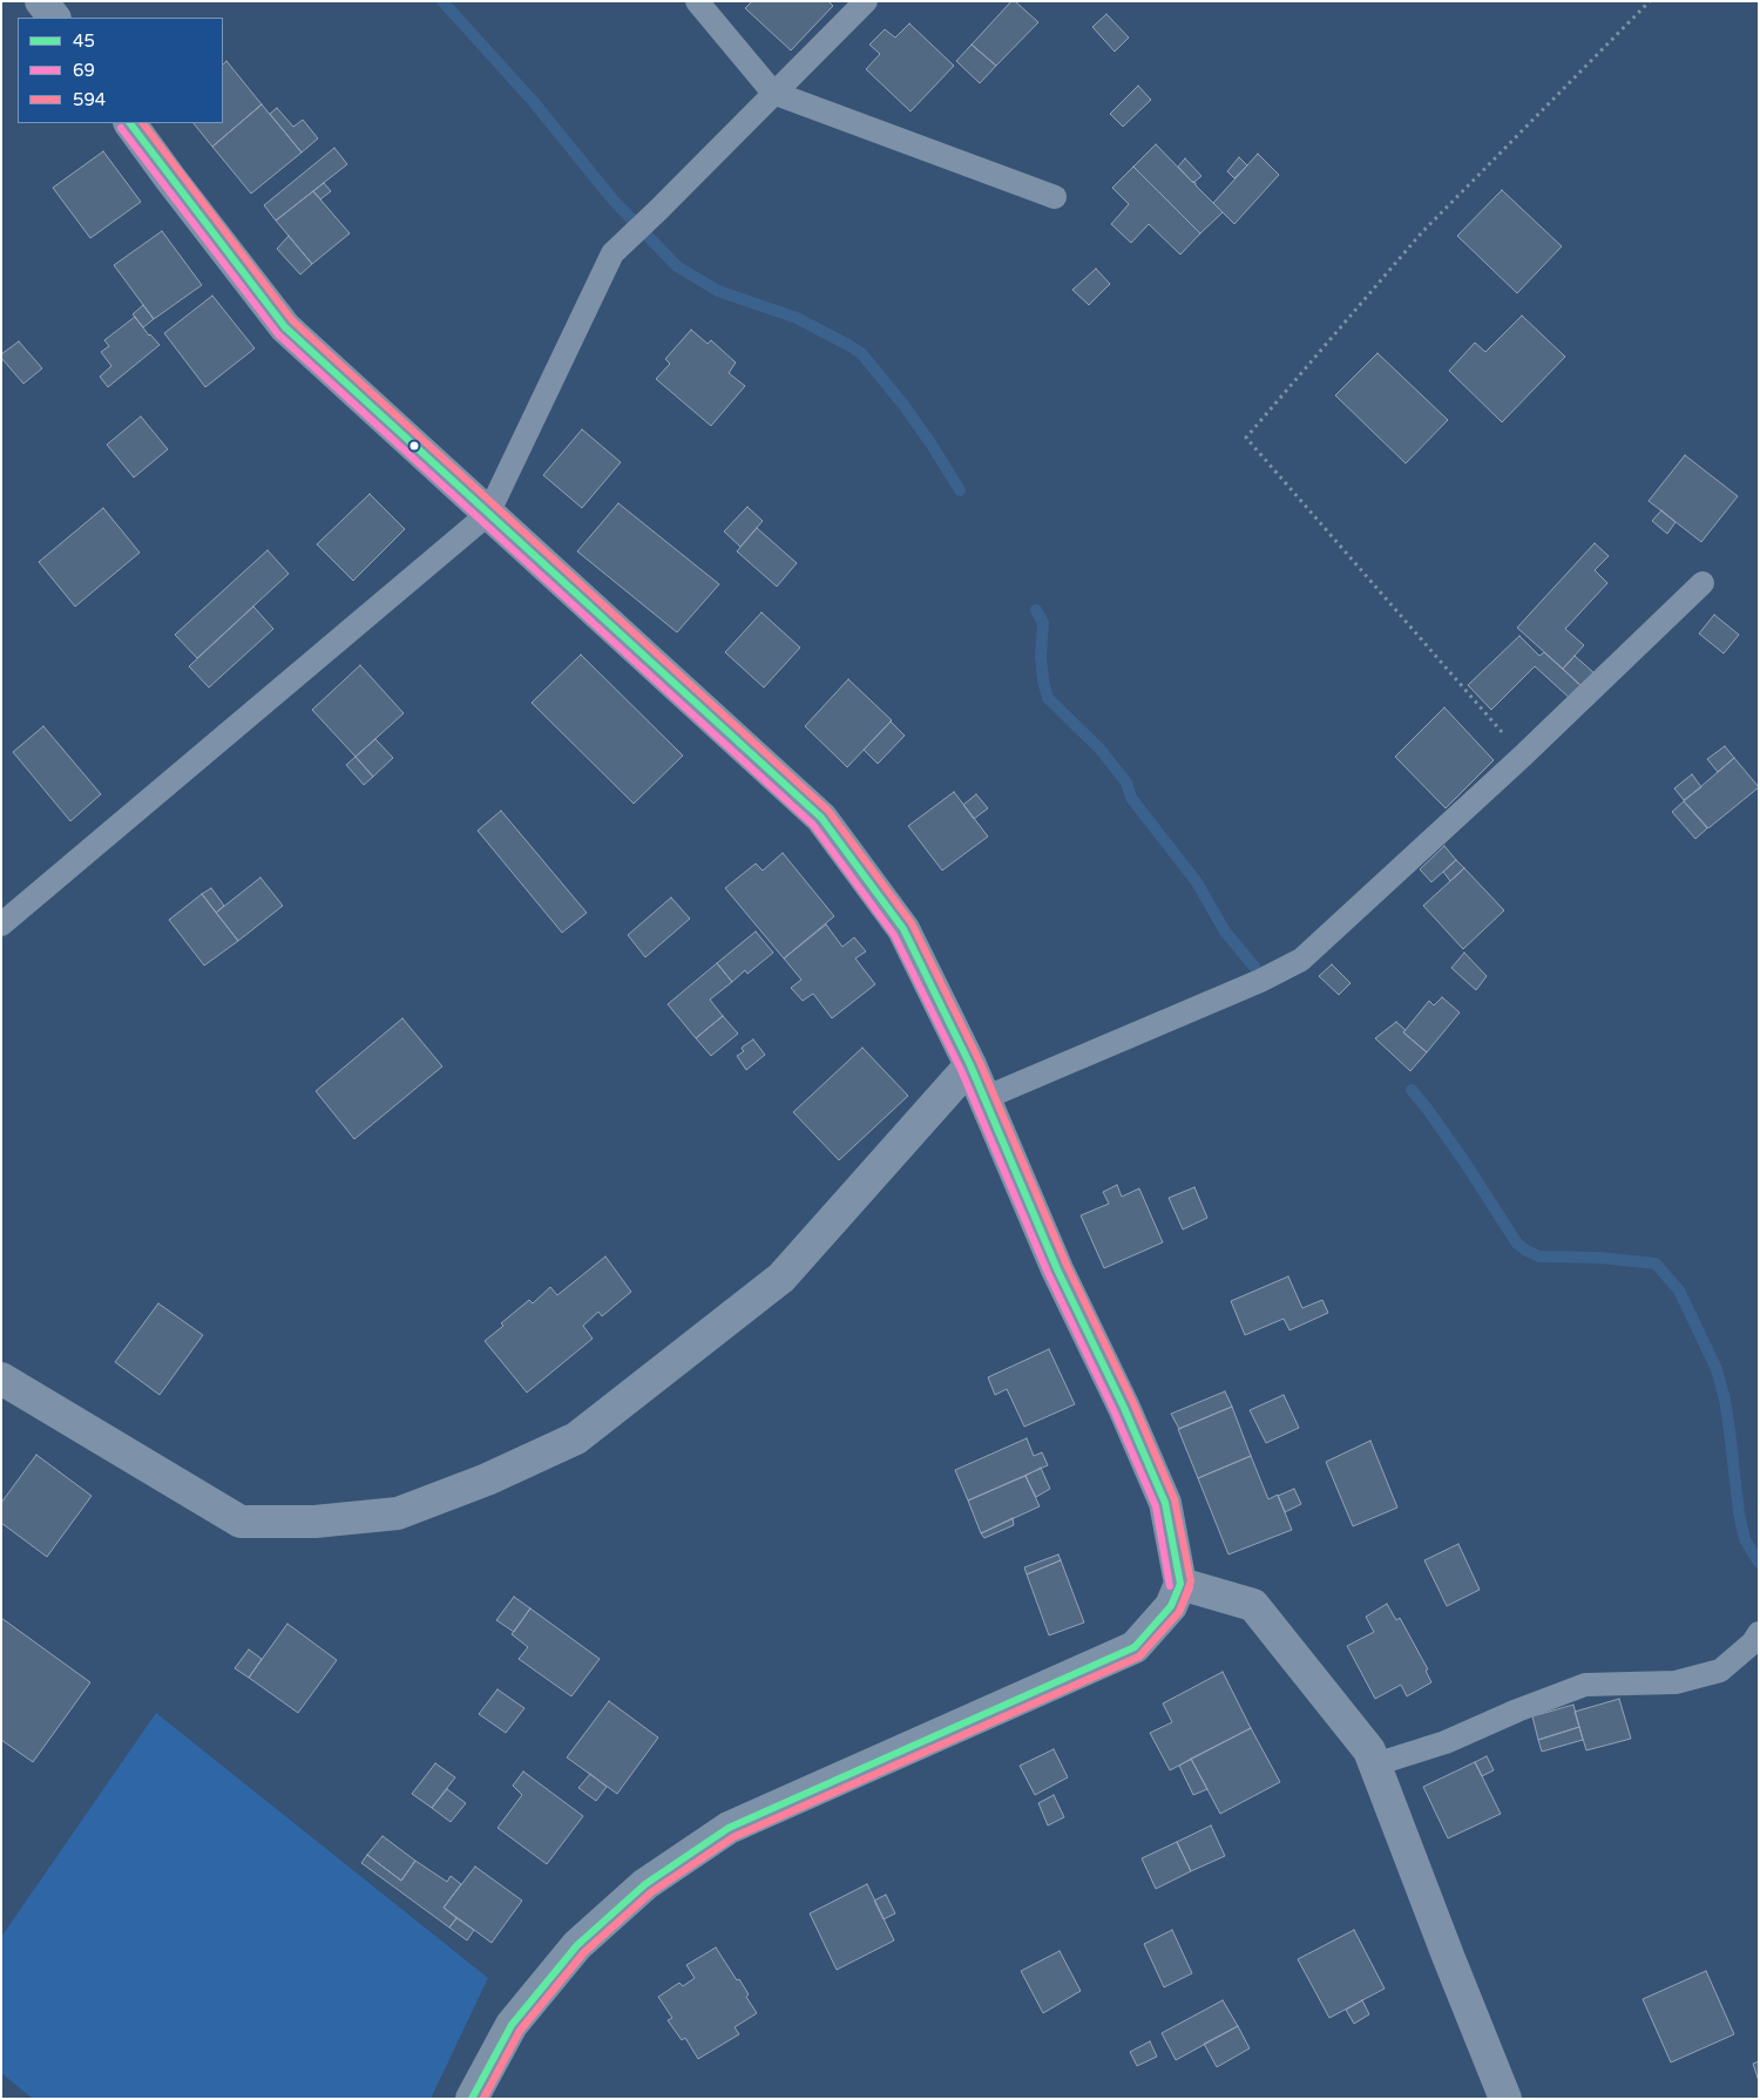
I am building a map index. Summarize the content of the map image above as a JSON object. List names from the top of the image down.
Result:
{
  "lines": ["transit line 45", "transit line 594", "transit line 69"],
  "legend": ["45", "69", "594"]
}
